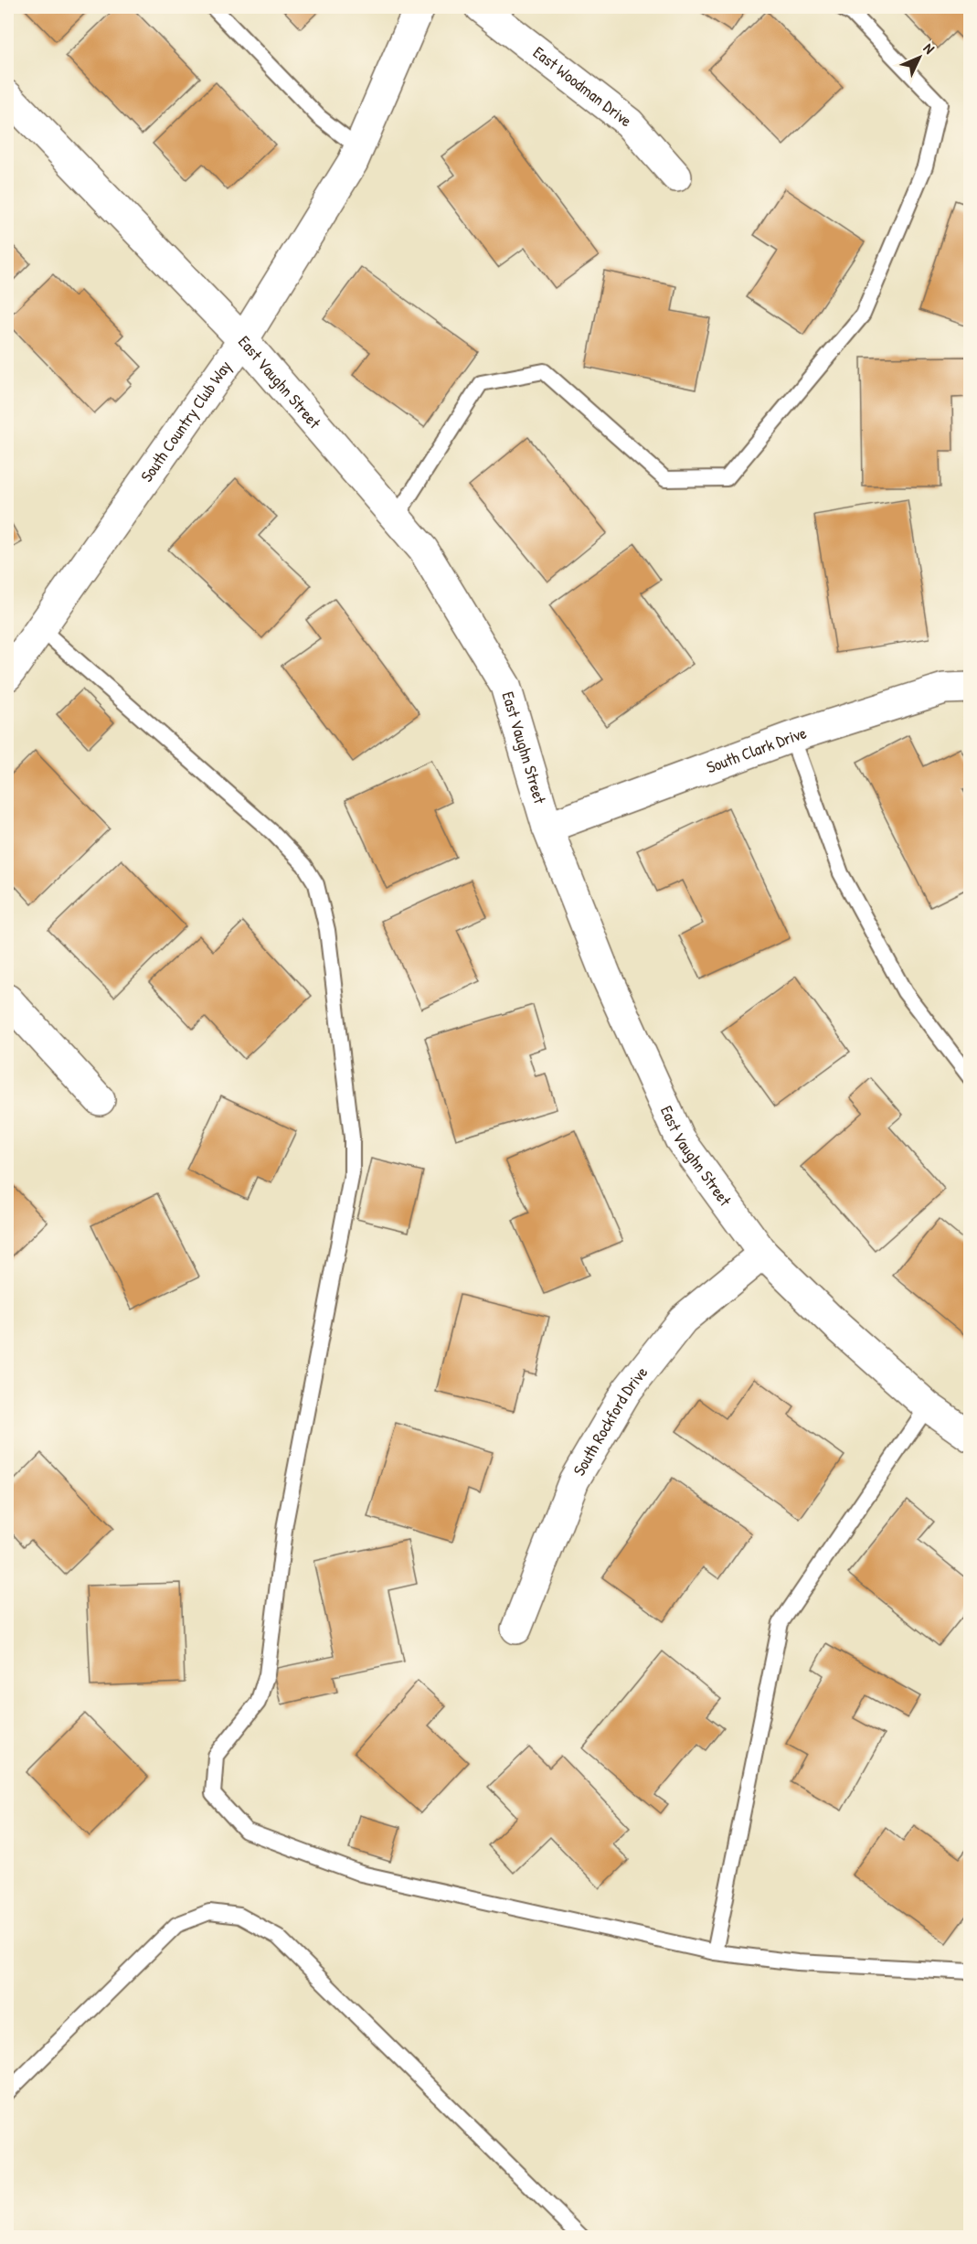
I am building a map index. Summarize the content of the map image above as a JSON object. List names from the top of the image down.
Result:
{
  "streets": {
    "street": [
      "East Woodman Drive",
      "East Vaughn Street",
      "South Country Club Way",
      "South Clark Drive",
      "South Rockford Drive"
    ]
  },
  "crossings": [
    ["East Vaughn Street", "South Country Club Way"],
    ["East Vaughn Street", "South Clark Drive"],
    ["East Vaughn Street", "South Rockford Drive"]
  ],
  "north": "top right"
}
